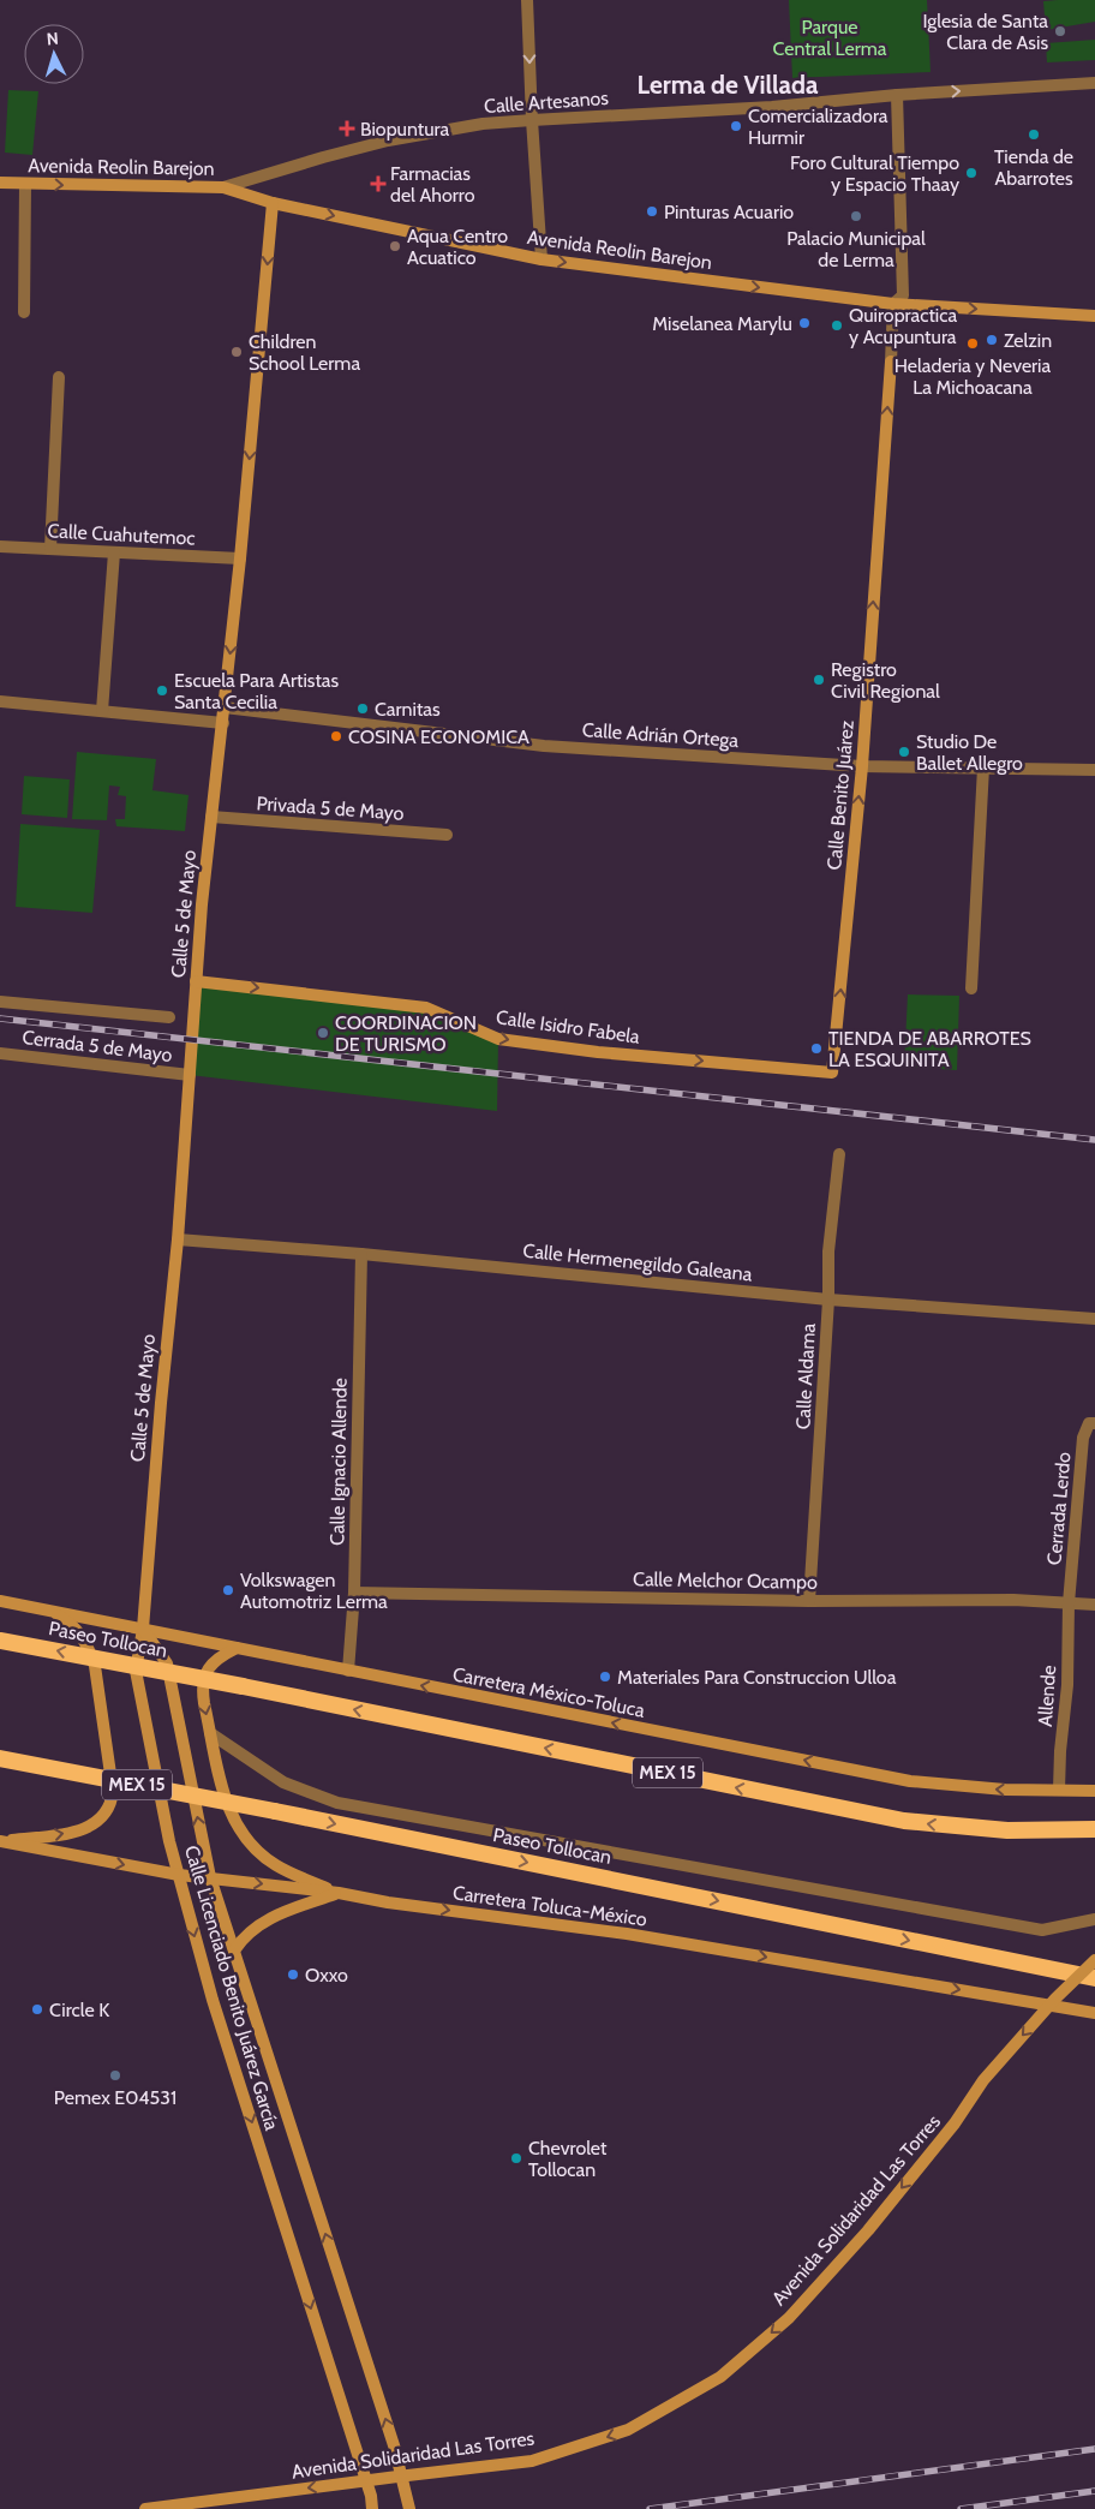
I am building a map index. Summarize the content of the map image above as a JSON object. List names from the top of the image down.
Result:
{
  "streets": {
    "highway": ["Paseo Tollocan", "MEX 15"],
    "main road": [
      "Avenida Reolin Barejon",
      "Calle Benito Juárez",
      "Calle 5 de Mayo",
      "Calle Isidro Fabela",
      "Carretera México-Toluca",
      "Carretera Toluca-México",
      "Calle Licenciado Benito Juárez García",
      "Avenida Solidaridad Las Torres"
    ],
    "street": [
      "Calle Artesanos",
      "Calle Cuahutemoc",
      "Calle Adrián Ortega",
      "Privada 5 de Mayo",
      "Cerrada 5 de Mayo",
      "Calle Hermenegildo Galeana",
      "Calle Aldama",
      "Calle Ignacio Allende",
      "Cerrada Lerdo",
      "Calle Melchor Ocampo",
      "Allende"
    ]
  },
  "crossings": [
    ["Calle Artesanos", "Avenida Reolin Barejon"],
    ["Calle Artesanos", "Calle Benito Juárez"],
    ["Avenida Reolin Barejon", "Calle Benito Juárez"],
    ["Avenida Reolin Barejon", "Calle 5 de Mayo"],
    ["Calle Cuahutemoc", "Calle 5 de Mayo"],
    ["Calle Adrián Ortega", "Calle Benito Juárez"],
    ["Calle Adrián Ortega", "Calle 5 de Mayo"],
    ["Calle Benito Juárez", "Calle Isidro Fabela"],
    ["Privada 5 de Mayo", "Calle 5 de Mayo"],
    ["Calle 5 de Mayo", "Calle Isidro Fabela"],
    ["Calle 5 de Mayo", "Cerrada 5 de Mayo"],
    ["Calle 5 de Mayo", "Calle Hermenegildo Galeana"],
    ["Calle 5 de Mayo", "Carretera México-Toluca"],
    ["Calle 5 de Mayo", "Calle Licenciado Benito Juárez García"],
    ["Calle Hermenegildo Galeana", "Calle Aldama"],
    ["Calle Hermenegildo Galeana", "Calle Ignacio Allende"],
    ["Calle Aldama", "Calle Melchor Ocampo"],
    ["Calle Ignacio Allende", "Calle Melchor Ocampo"],
    ["Calle Ignacio Allende", "Carretera México-Toluca"],
    ["Cerrada Lerdo", "Calle Melchor Ocampo"],
    ["Cerrada Lerdo", "Allende"],
    ["Calle Melchor Ocampo", "Allende"],
    ["Carretera México-Toluca", "Allende"],
    ["Carretera México-Toluca", "Calle Licenciado Benito Juárez García"],
    ["Carretera Toluca-México", "Calle Licenciado Benito Juárez García"]
  ],
  "one_way": [
    "Avenida Reolin Barejon",
    "Calle Benito Juárez",
    "Calle 5 de Mayo",
    "Calle Isidro Fabela",
    "Carretera México-Toluca",
    "Carretera Toluca-México",
    "Avenida Solidaridad Las Torres"
  ],
  "districts": ["Lerma de Villada"],
  "parks": ["Parque Central Lerma"],
  "places": {
    "other": [
      "Iglesia de Santa Clara de Asis",
      "Comercializadora Hurmir",
      "Tienda de Abarrotes",
      "Foro Cultural Tiempo y Espacio Thaay",
      "Pinturas Acuario",
      "Palacio Municipal de Lerma",
      "Aqua Centro Acuatico",
      "Miselanea Marylu",
      "Quiropractica y Acupuntura",
      "Zelzin",
      "Heladeria y Neveria La Michoacana",
      "Children School Lerma",
      "Registro Civil Regional",
      "Escuela Para Artistas Santa Cecilia",
      "Carnitas",
      "COSINA ECONOMICA",
      "Studio De Ballet Allegro",
      "COORDINACION DE TURISMO",
      "TIENDA DE ABARROTES LA ESQUINITA",
      "Volkswagen Automotriz Lerma",
      "Materiales Para Construccion Ulloa",
      "Oxxo",
      "Circle K",
      "Pemex E04531",
      "Chevrolet Tollocan"
    ],
    "health": ["Biopuntura", "Farmacias del Ahorro"]
  },
  "north": "top"
}
